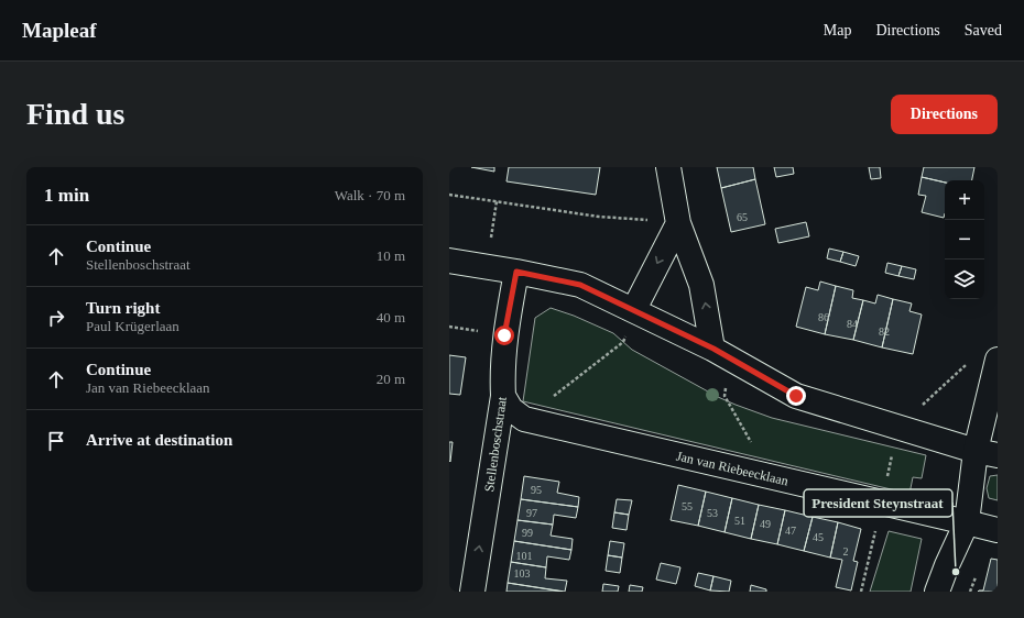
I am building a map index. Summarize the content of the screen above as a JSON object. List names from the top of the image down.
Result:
{
  "streets": {
    "street": ["Stellenboschstraat", "Jan van Riebeecklaan"]
  },
  "crossings": [
    ["Stellenboschstraat", "Jan van Riebeecklaan"]
  ],
  "one_way": ["Stellenboschstraat"],
  "places": ["President Steynstraat"],
  "house_numbers": [
    "65",
    "86",
    "84",
    "82",
    "95",
    "55",
    "97",
    "53",
    "51",
    "49",
    "47",
    "99",
    "45",
    "2",
    "101",
    "103"
  ],
  "page": {
    "header": "Mapleaf",
    "nav": ["Map", "Directions", "Saved"],
    "buttons": "Directions",
    "title": "Find us",
    "heading": ["1 min", "Walk · 70 m"],
    "map_buttons": ["+", "−"],
    "list": [
      ["Continue", "Stellenboschstraat", "10 m"],
      ["Turn right", "Paul Krügerlaan", "40 m"],
      ["Continue", "Jan van Riebeecklaan", "20 m"],
      "Arrive at destination"
    ]
  }
}
